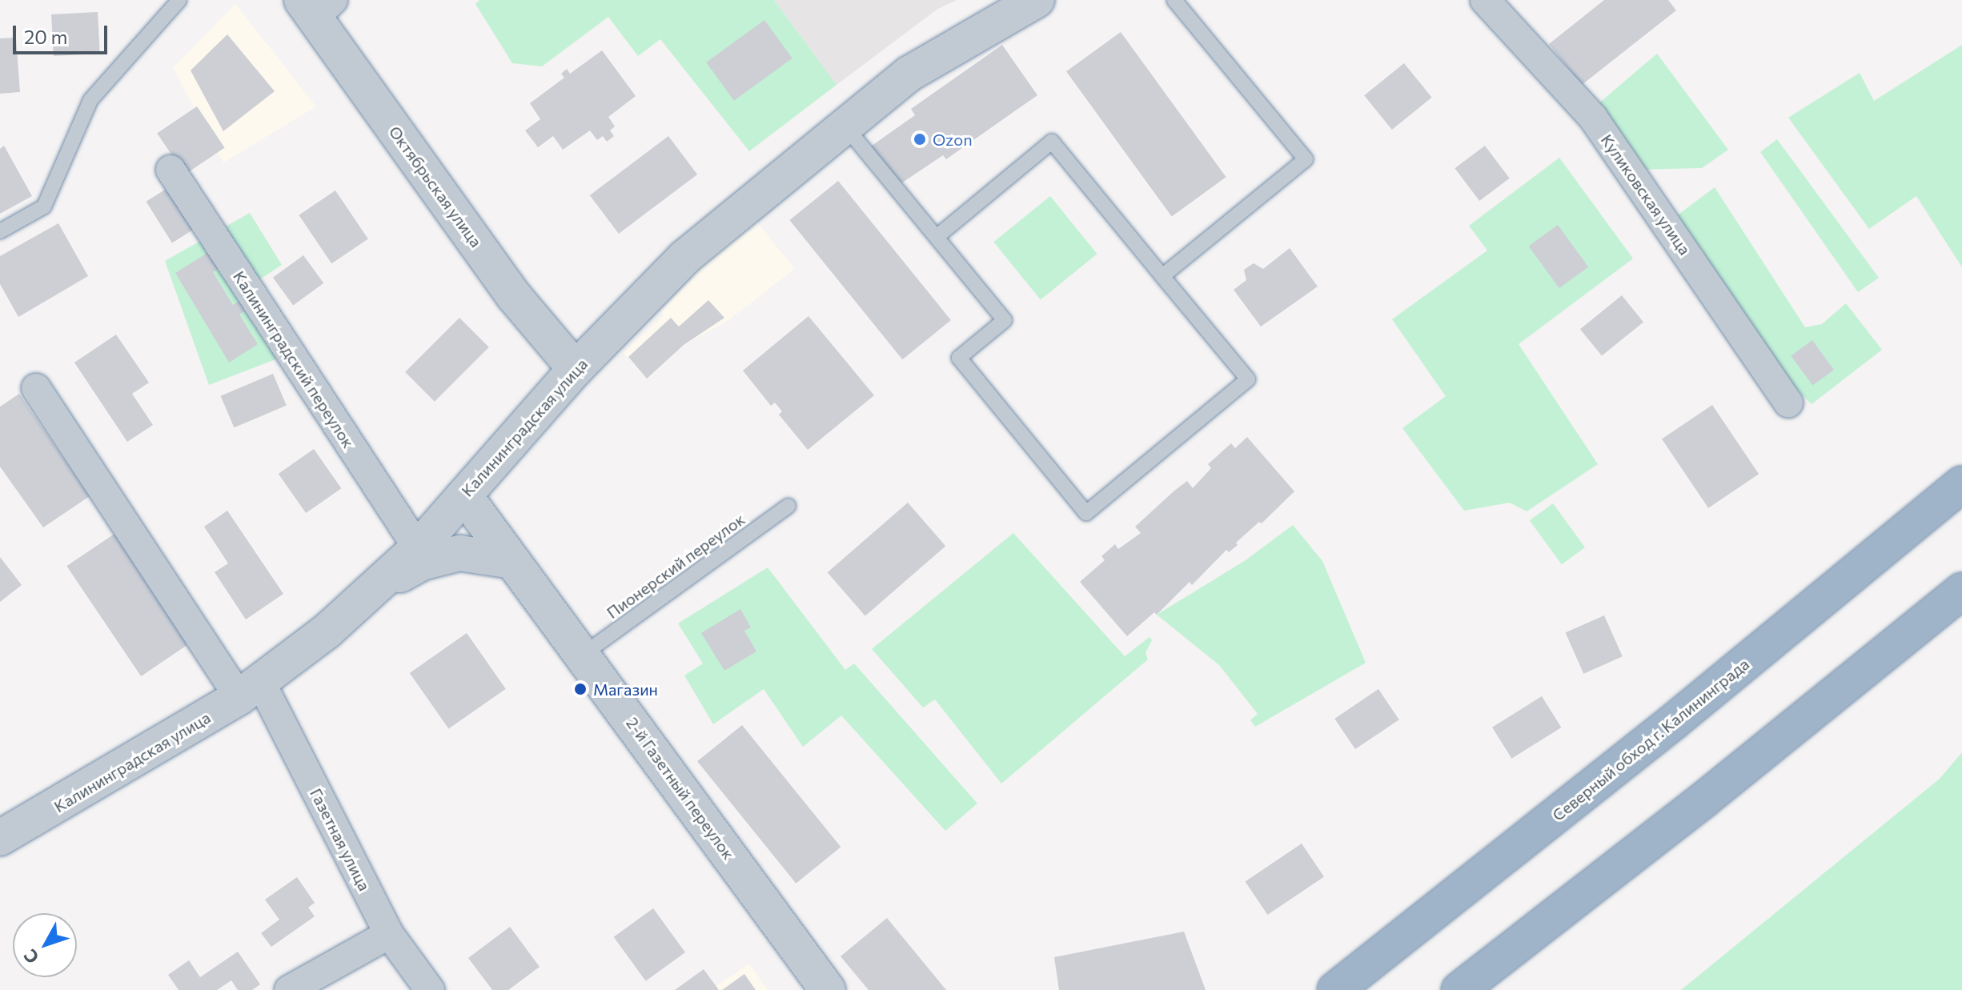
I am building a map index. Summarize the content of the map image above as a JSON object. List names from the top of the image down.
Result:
{
  "streets": {
    "highway": ["Северный обход г. Калининграда"],
    "street": [
      "Октябрьская улица",
      "Куликовская улица",
      "Калининградский переулок",
      "Калининградская улица",
      "2-й Газетный переулок",
      "Газетная улица"
    ],
    "lane": ["Пионерский переулок"]
  },
  "crossings": [
    ["Октябрьская улица", "Калининградская улица"],
    ["Калининградский переулок", "Калининградская улица"],
    ["Калининградская улица", "2-й Газетный переулок"],
    ["Калининградская улица", "Газетная улица"],
    ["Пионерский переулок", "2-й Газетный переулок"]
  ],
  "places": ["Ozon", "Магазин"],
  "scale_bar": "20 m",
  "north": "bottom left"
}
